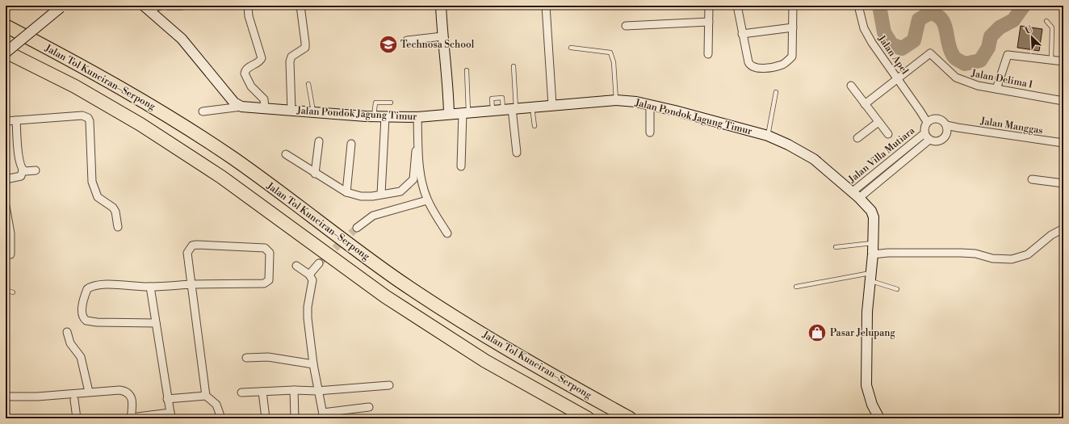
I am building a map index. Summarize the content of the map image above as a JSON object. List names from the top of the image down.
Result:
{
  "streets": {
    "highway": ["Jalan Tol Kunciran–Serpong"],
    "street": [
      "Jalan Apel",
      "Jalan Delima I",
      "Jalan Pondok Jagung Timur",
      "Jalan Manggas",
      "Jalan Villa Mutiara"
    ]
  },
  "crossings": [
    ["Jalan Apel", "Jalan Delima I"],
    ["Jalan Apel", "Jalan Manggas"],
    ["Jalan Apel", "Jalan Villa Mutiara"],
    ["Jalan Pondok Jagung Timur", "Jalan Villa Mutiara"],
    ["Jalan Manggas", "Jalan Villa Mutiara"]
  ],
  "places": {
    "school or university": ["Technosa School"],
    "shop": ["Pasar Jelupang"]
  },
  "north": "top left"
}
